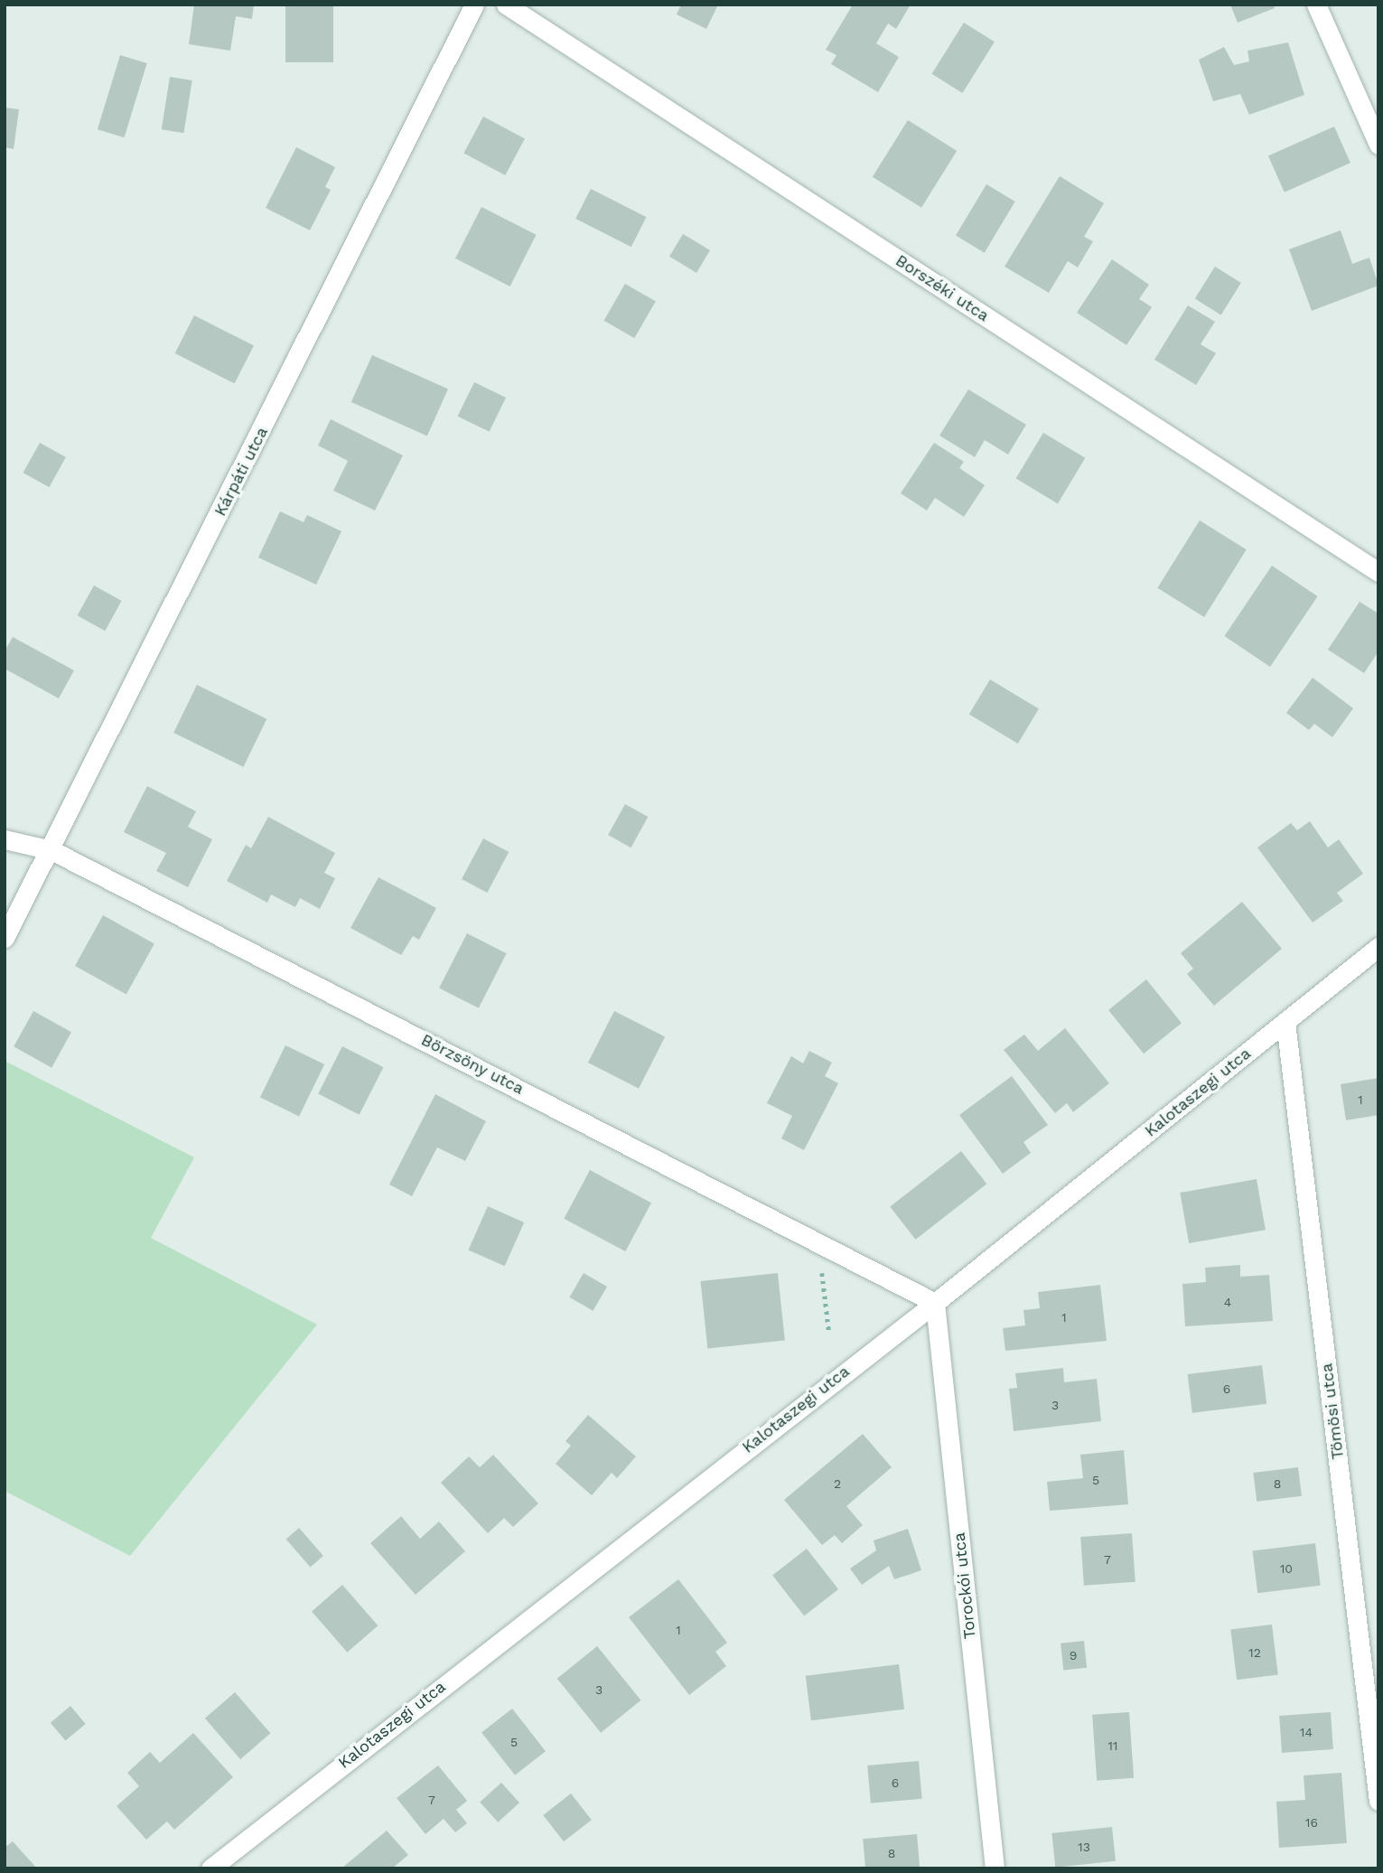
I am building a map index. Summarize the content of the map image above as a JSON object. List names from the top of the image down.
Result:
{
  "streets": {
    "street": [
      "Borszéki utca",
      "Kárpáti utca",
      "Börzsöny utca",
      "Kalotaszegi utca",
      "Tömösi utca",
      "Torockói utca"
    ]
  },
  "crossings": [
    ["Kárpáti utca", "Börzsöny utca"],
    ["Börzsöny utca", "Kalotaszegi utca"],
    ["Börzsöny utca", "Torockói utca"],
    ["Kalotaszegi utca", "Tömösi utca"],
    ["Kalotaszegi utca", "Torockói utca"]
  ],
  "house_numbers": [
    "1",
    "4",
    "1",
    "6",
    "3",
    "5",
    "2",
    "8",
    "7",
    "10",
    "1",
    "12",
    "9",
    "3",
    "14",
    "5",
    "11",
    "6",
    "7",
    "16",
    "13",
    "8"
  ]
}
